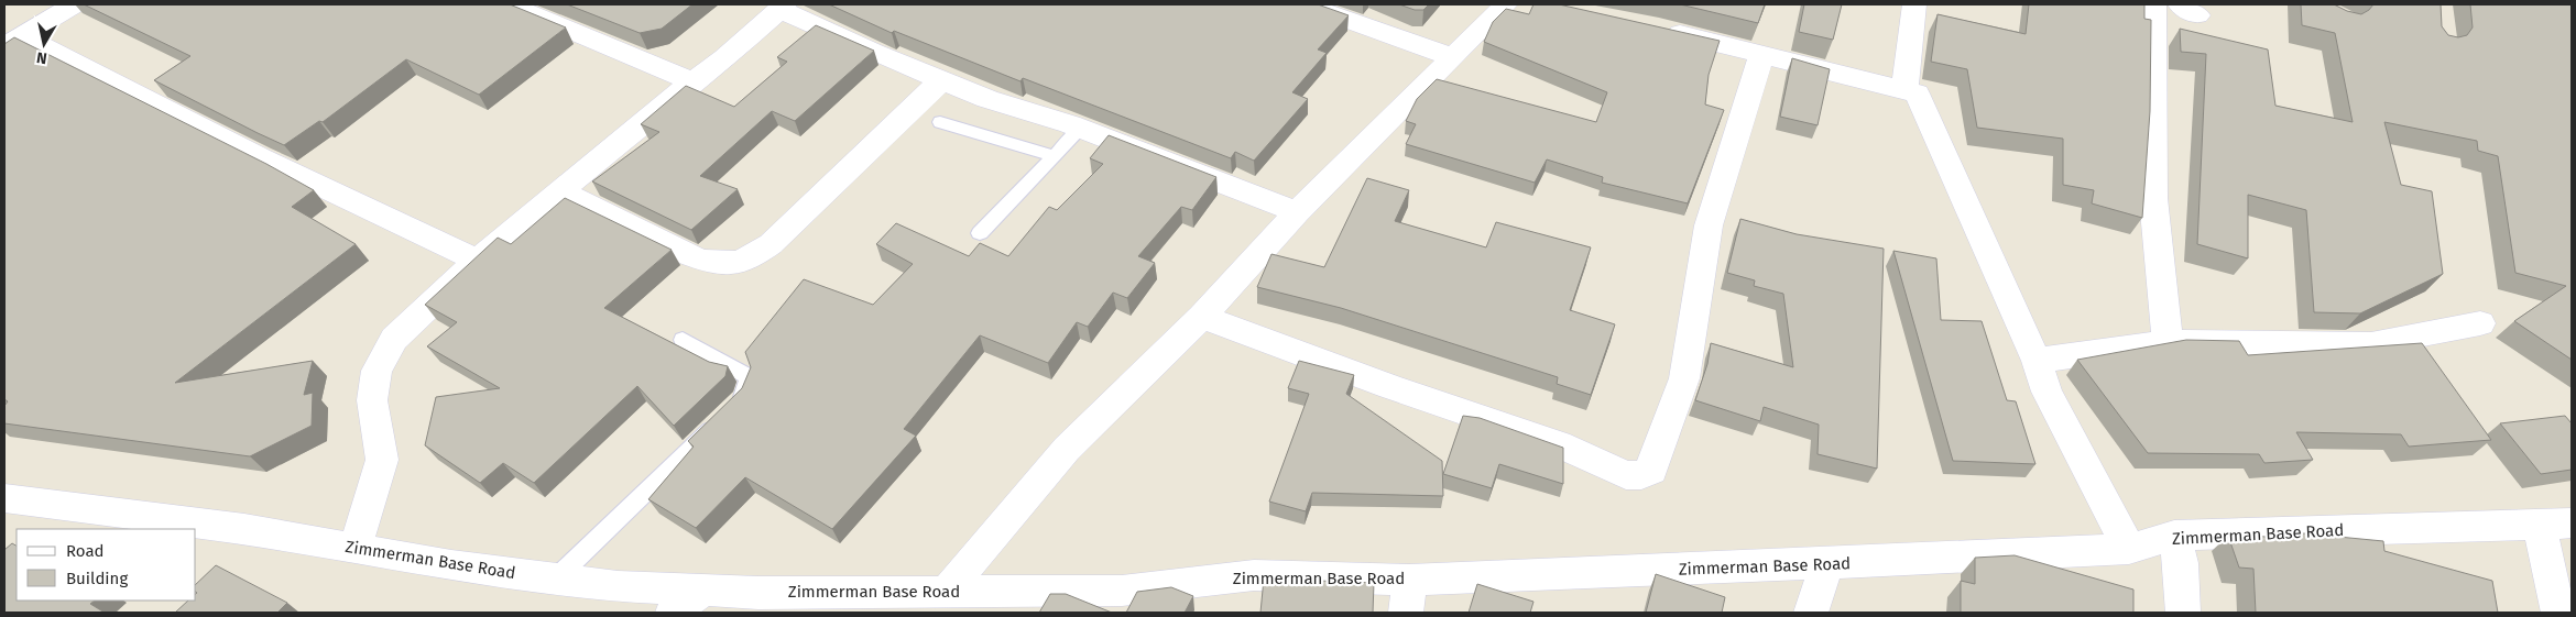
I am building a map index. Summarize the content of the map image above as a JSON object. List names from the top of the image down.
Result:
{
  "streets": {
    "street": ["Zimmerman Base Road"]
  },
  "legend": ["Road", "Building"],
  "north": "bottom"
}
